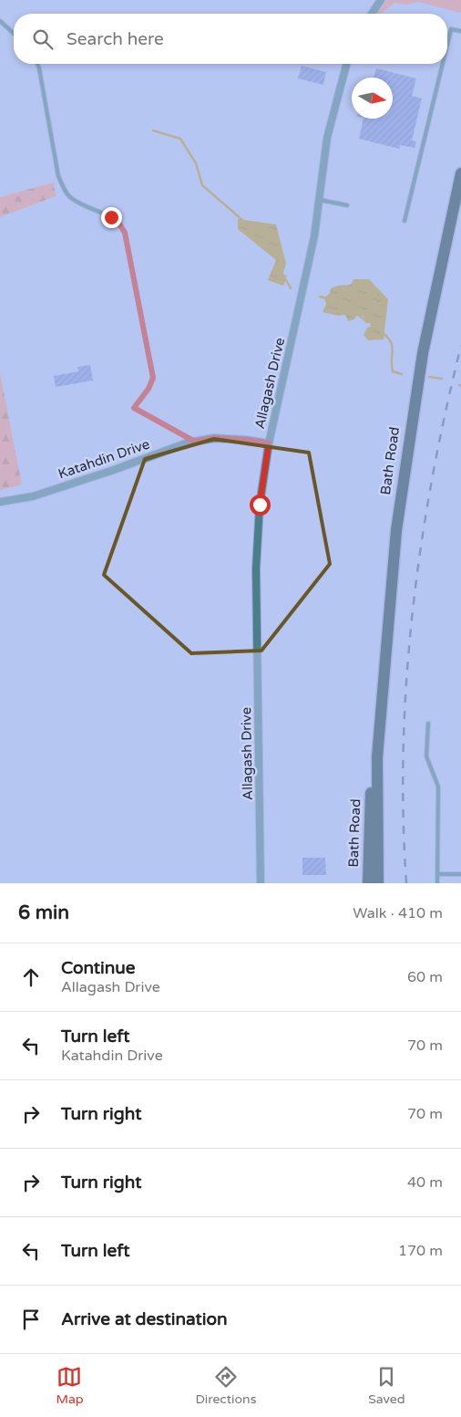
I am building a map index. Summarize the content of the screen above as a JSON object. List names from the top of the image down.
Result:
{
  "streets": {
    "main road": ["Bath Road"],
    "street": ["Allagash Drive", "Katahdin Drive"]
  },
  "crossings": [
    ["Allagash Drive", "Katahdin Drive"]
  ],
  "north": "right",
  "page": {
    "search": "Search here",
    "heading": ["6 min", "Walk · 410 m"],
    "list": [
      ["Continue", "Allagash Drive", "60 m"],
      ["Turn left", "Katahdin Drive", "70 m"],
      ["Turn right", "70 m"],
      ["Turn right", "40 m"],
      ["Turn left", "170 m"],
      "Arrive at destination"
    ],
    "nav": ["Map", "Directions", "Saved"]
  }
}
